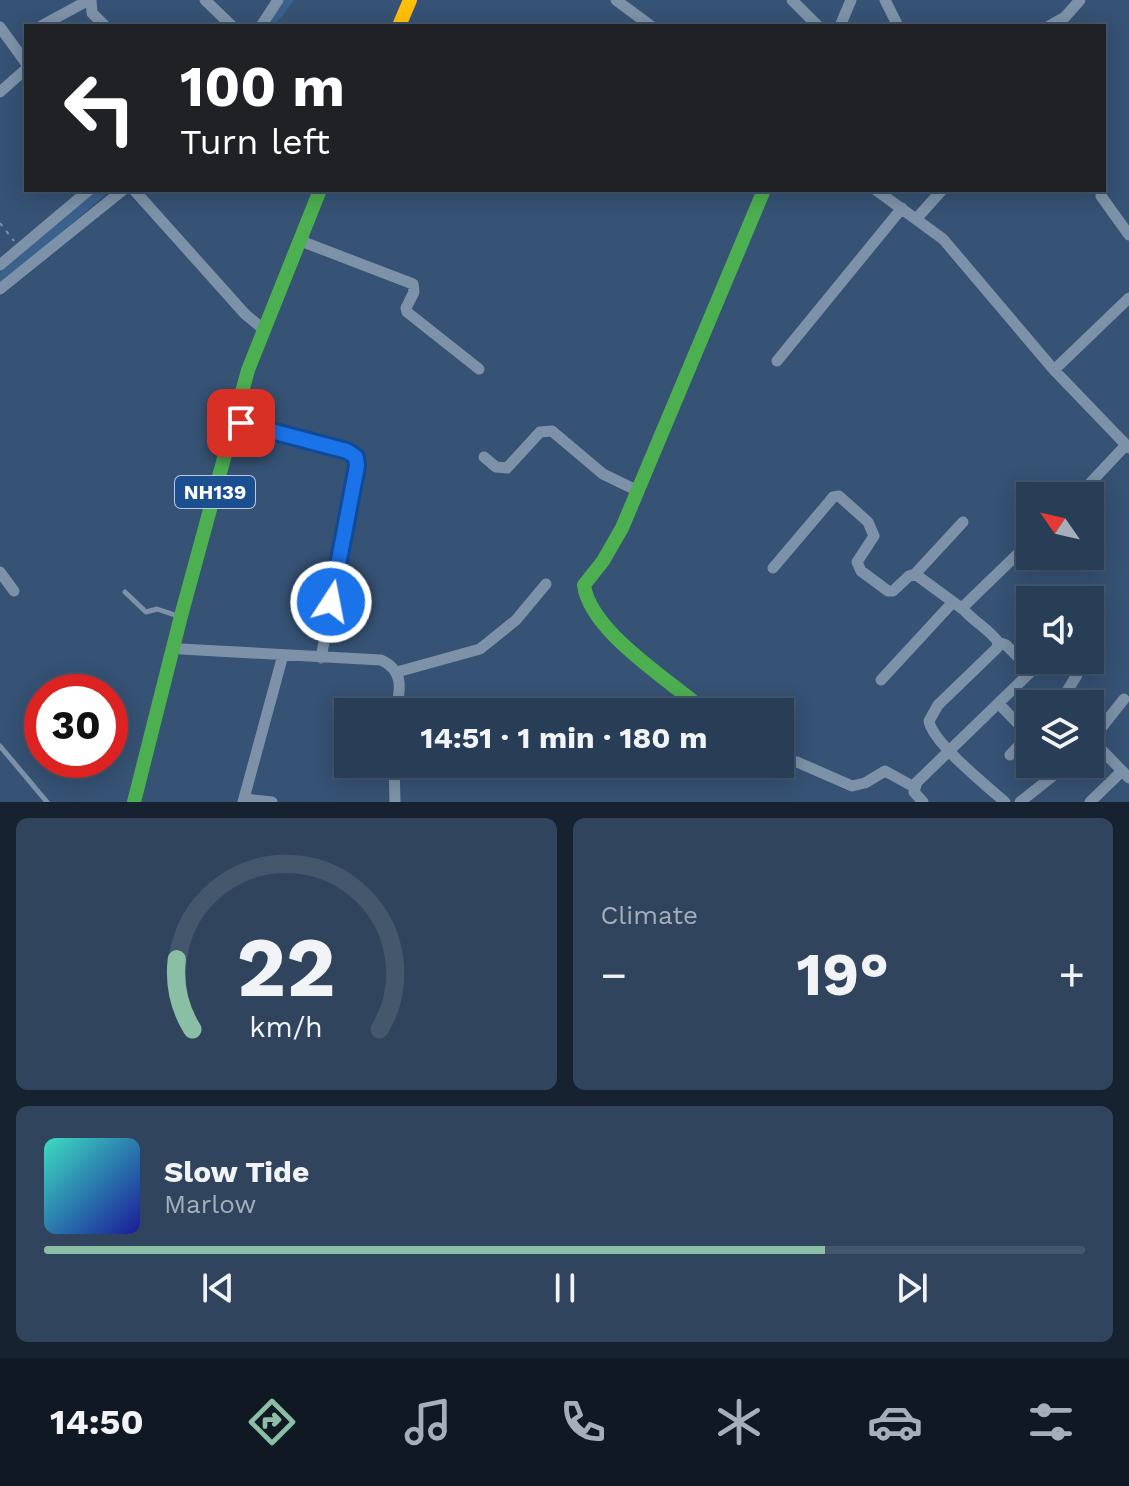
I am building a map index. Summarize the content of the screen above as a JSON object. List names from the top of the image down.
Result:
{
  "streets": {
    "main road": ["NH139"]
  },
  "north": "top left",
  "page": {
    "turn": ["100 m", "Turn left"],
    "limit": "30",
    "trip": "14:51 · 1 min · 180 m",
    "tile": "Climate",
    "heat": ["−", "19°", "+"],
    "song": ["Slow Tide", "Marlow"],
    "tabs": "14:50",
    "gauge": ["22", "km/h"]
  }
}
